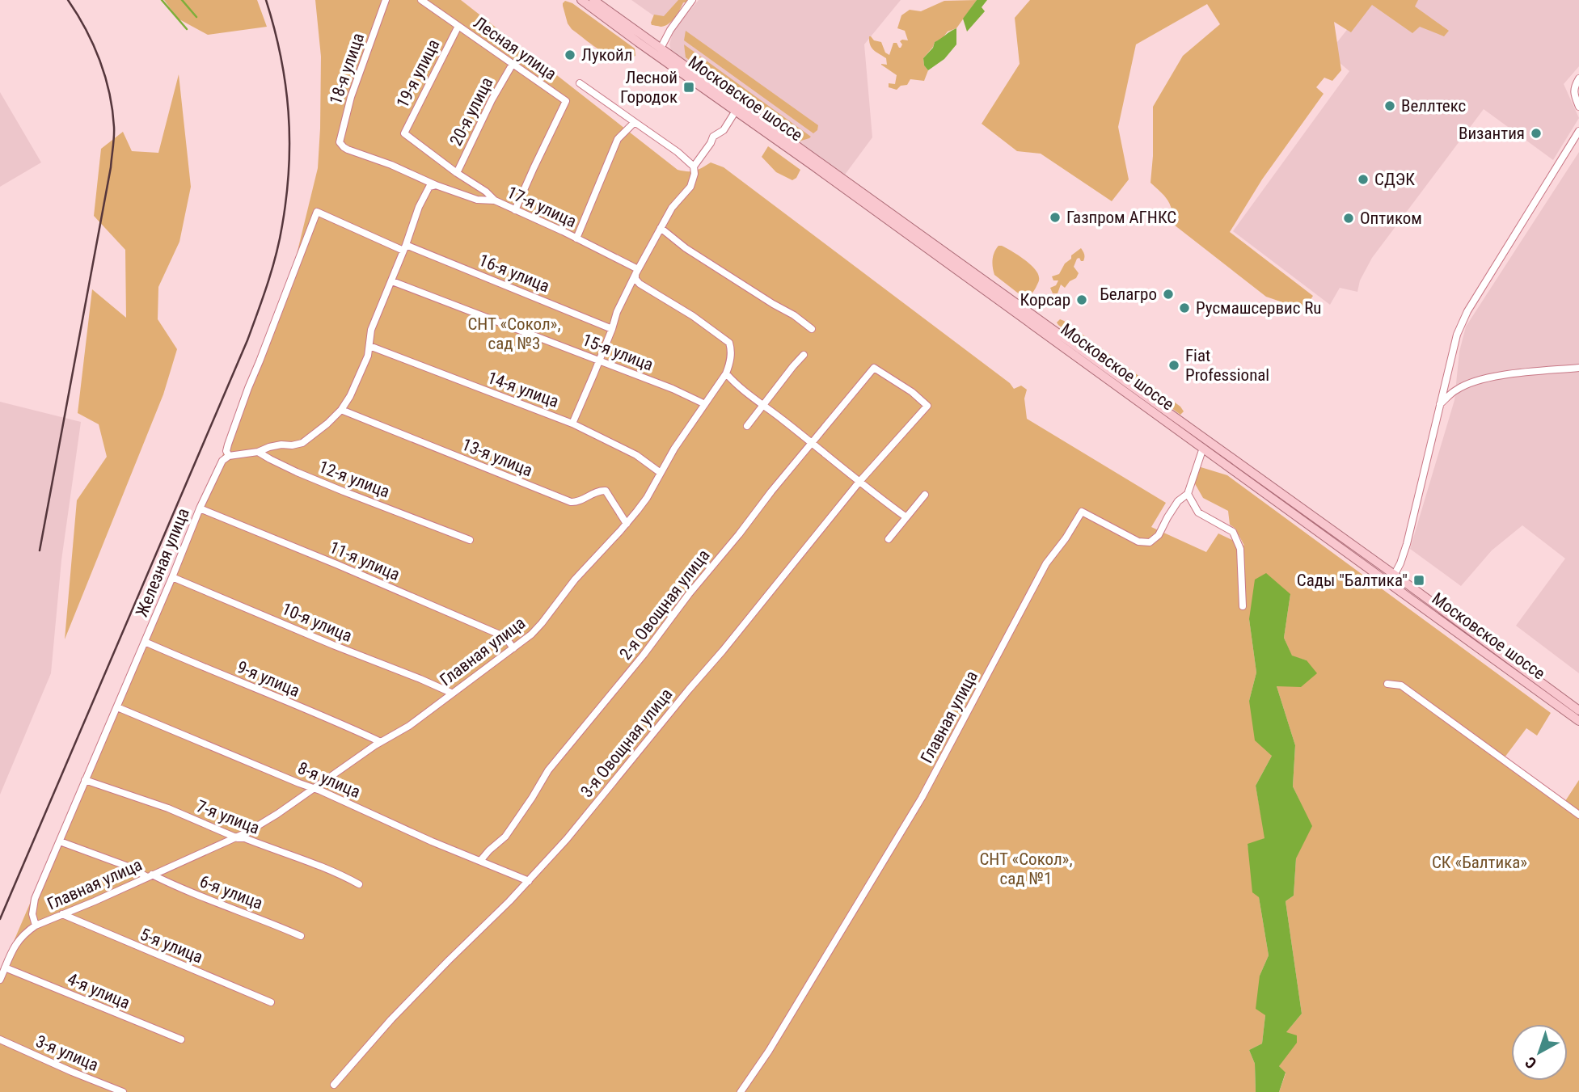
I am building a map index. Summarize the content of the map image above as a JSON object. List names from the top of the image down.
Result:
{
  "streets": {
    "main road": ["Московское шоссе"],
    "street": [
      "Лесная улица",
      "18-я улица",
      "19-я улица",
      "20-я улица",
      "17-я улица",
      "16-я улица",
      "15-я улица",
      "14-я улица",
      "13-я улица",
      "12-я улица",
      "11-я улица",
      "Железная улица",
      "2-я Овощная улица",
      "10-я улица",
      "Главная улица",
      "9-я улица",
      "3-я Овощная улица",
      "8-я улица",
      "7-я улица",
      "6-я улица",
      "5-я улица",
      "4-я улица",
      "3-я улица"
    ]
  },
  "crossings": [
    ["Лесная улица", "19-я улица"],
    ["Лесная улица", "20-я улица"],
    ["Лесная улица", "17-я улица"],
    ["18-я улица", "17-я улица"],
    ["19-я улица", "20-я улица"],
    ["Московское шоссе", "Главная улица"],
    ["17-я улица", "Главная улица"],
    ["16-я улица", "Железная улица"],
    ["15-я улица", "Главная улица"],
    ["14-я улица", "Главная улица"],
    ["13-я улица", "Главная улица"],
    ["11-я улица", "Железная улица"],
    ["11-я улица", "Главная улица"],
    ["Железная улица", "10-я улица"],
    ["Железная улица", "Главная улица"],
    ["Железная улица", "9-я улица"],
    ["Железная улица", "8-я улица"],
    ["Железная улица", "7-я улица"],
    ["Железная улица", "6-я улица"],
    ["2-я Овощная улица", "3-я Овощная улица"],
    ["2-я Овощная улица", "8-я улица"],
    ["10-я улица", "Главная улица"],
    ["Главная улица", "9-я улица"],
    ["Главная улица", "8-я улица"],
    ["Главная улица", "7-я улица"],
    ["Главная улица", "6-я улица"],
    ["Главная улица", "5-я улица"],
    ["Главная улица", "4-я улица"],
    ["3-я Овощная улица", "8-я улица"]
  ],
  "parks": ["СНТ «Сокол», сад №3", "СНТ «Сокол», сад №1", "СК «Балтика»"],
  "places": {
    "other": [
      "Лукойл",
      "Веллтекс",
      "Византия",
      "СДЭК",
      "Газпром АГНКС",
      "Оптиком",
      "Белагро",
      "Корсар",
      "Русмашсервис Ru",
      "Fiat Professional"
    ],
    "transit": ["Лесной Городок", "Сады \"Балтика\""]
  },
  "north": "bottom left"
}
